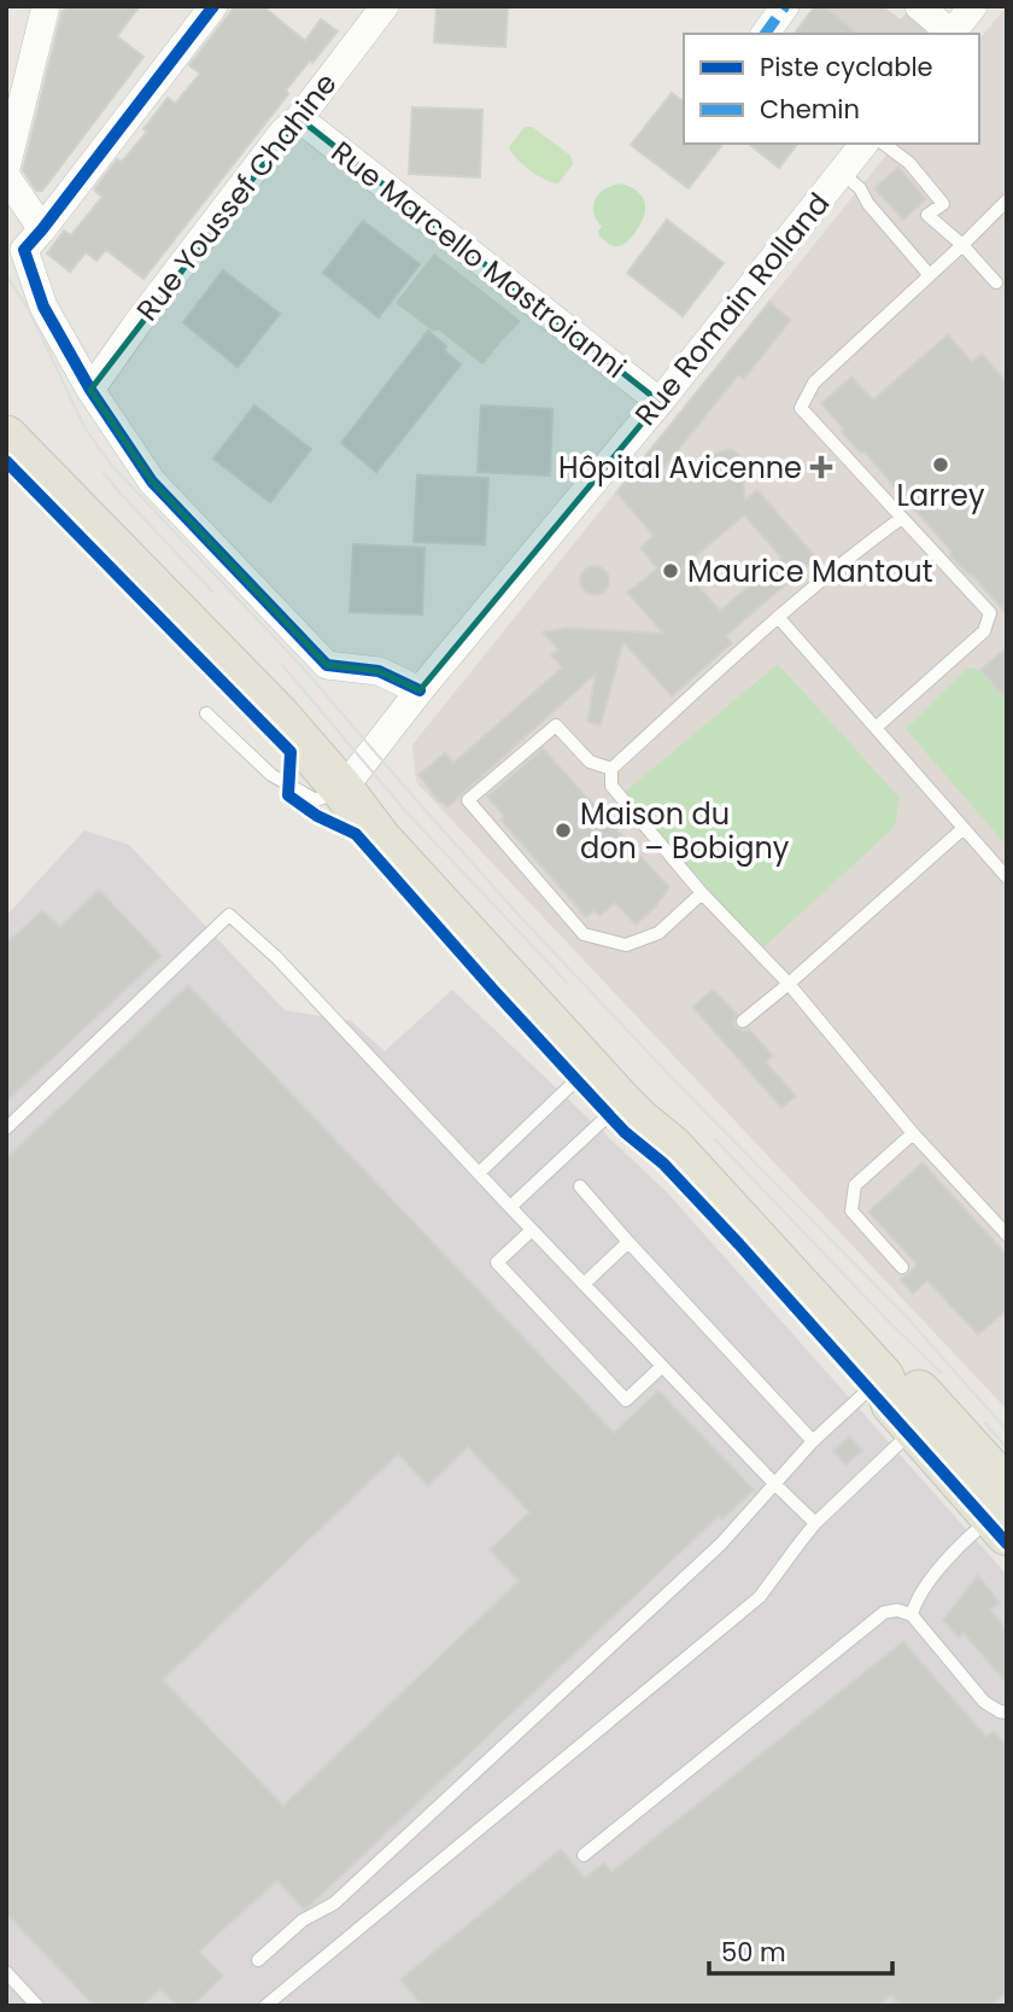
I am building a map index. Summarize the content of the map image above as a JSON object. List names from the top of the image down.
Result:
{
  "streets": {
    "street": ["Rue Youssef Chahine", "Rue Marcello Mastroianni", "Rue Romain Rolland"]
  },
  "crossings": [
    ["Rue Youssef Chahine", "Rue Marcello Mastroianni"],
    ["Rue Marcello Mastroianni", "Rue Romain Rolland"]
  ],
  "places": {
    "other": ["Larrey", "Maurice Mantout", "Maison du don – Bobigny"],
    "health": ["Hôpital Avicenne"]
  },
  "legend": ["Piste cyclable", "Chemin"],
  "scale_bar": "50 m"
}
